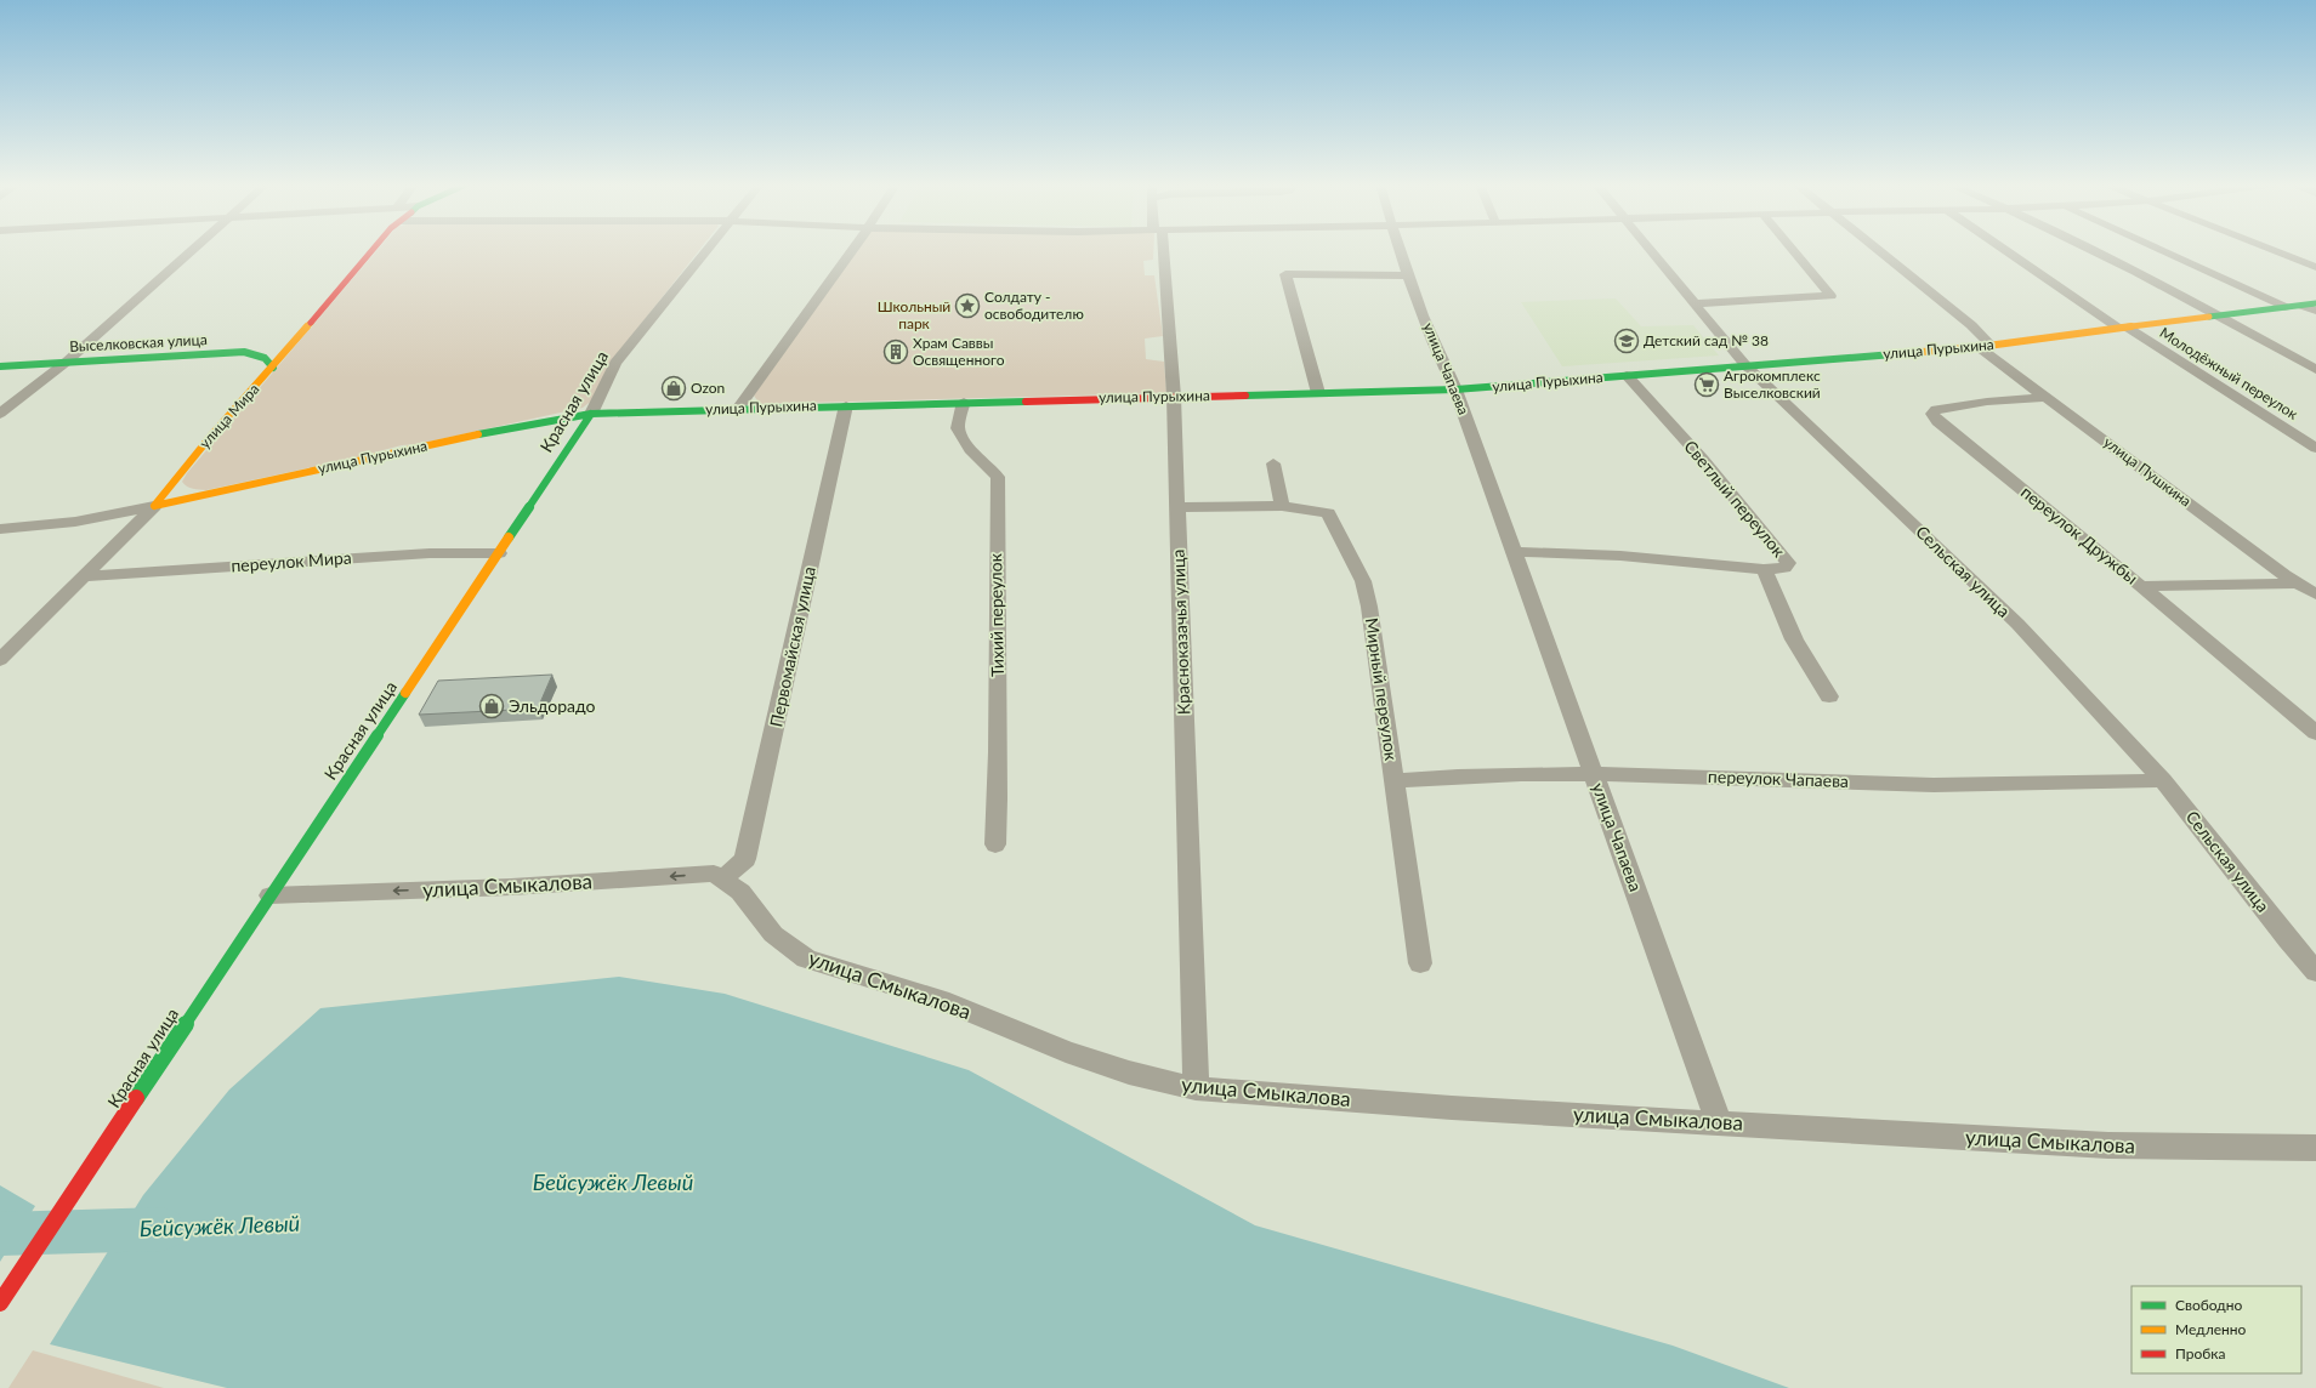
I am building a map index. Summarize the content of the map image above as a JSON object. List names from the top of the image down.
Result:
{
  "streets": {
    "street": [
      "Выселковская улица",
      "улица Пурыхина",
      "улица Чапаева",
      "Молодёжный переулок",
      "Красная улица",
      "улица Мира",
      "улица Пушкина",
      "Светлый переулок",
      "переулок Дружбы",
      "переулок Мира",
      "Сельская улица",
      "Тихий переулок",
      "Красноказачья улица",
      "Первомайская улица",
      "Мирный переулок",
      "переулок Чапаева",
      "улица Смыкалова"
    ]
  },
  "crossings": [
    ["Выселковская улица", "улица Мира"],
    ["улица Пурыхина", "улица Чапаева"],
    ["улица Пурыхина", "Молодёжный переулок"],
    ["улица Пурыхина", "Красная улица"],
    ["улица Пурыхина", "улица Мира"],
    ["улица Пурыхина", "улица Пушкина"],
    ["улица Пурыхина", "Светлый переулок"],
    ["улица Пурыхина", "Сельская улица"],
    ["улица Пурыхина", "Тихий переулок"],
    ["улица Пурыхина", "Красноказачья улица"],
    ["улица Пурыхина", "Первомайская улица"],
    ["улица Чапаева", "переулок Чапаева"],
    ["улица Чапаева", "улица Смыкалова"],
    ["Красная улица", "переулок Мира"],
    ["Красная улица", "улица Смыкалова"],
    ["улица Мира", "переулок Мира"],
    ["улица Пушкина", "переулок Дружбы"],
    ["Сельская улица", "переулок Чапаева"],
    ["Красноказачья улица", "улица Смыкалова"],
    ["Первомайская улица", "улица Смыкалова"],
    ["Мирный переулок", "переулок Чапаева"]
  ],
  "water": ["Бейсужёк Левый"],
  "parks": ["Школьный парк"],
  "places": {
    "place": ["Солдату - освободителю"],
    "school or university": ["Детский сад № 38"],
    "building": ["Храм Саввы Освященного"],
    "supermarket": ["Агрокомплекс Выселковский"],
    "shop": ["Ozon", "Эльдорадо"]
  },
  "legend": ["Свободно", "Медленно", "Пробка"]
}
